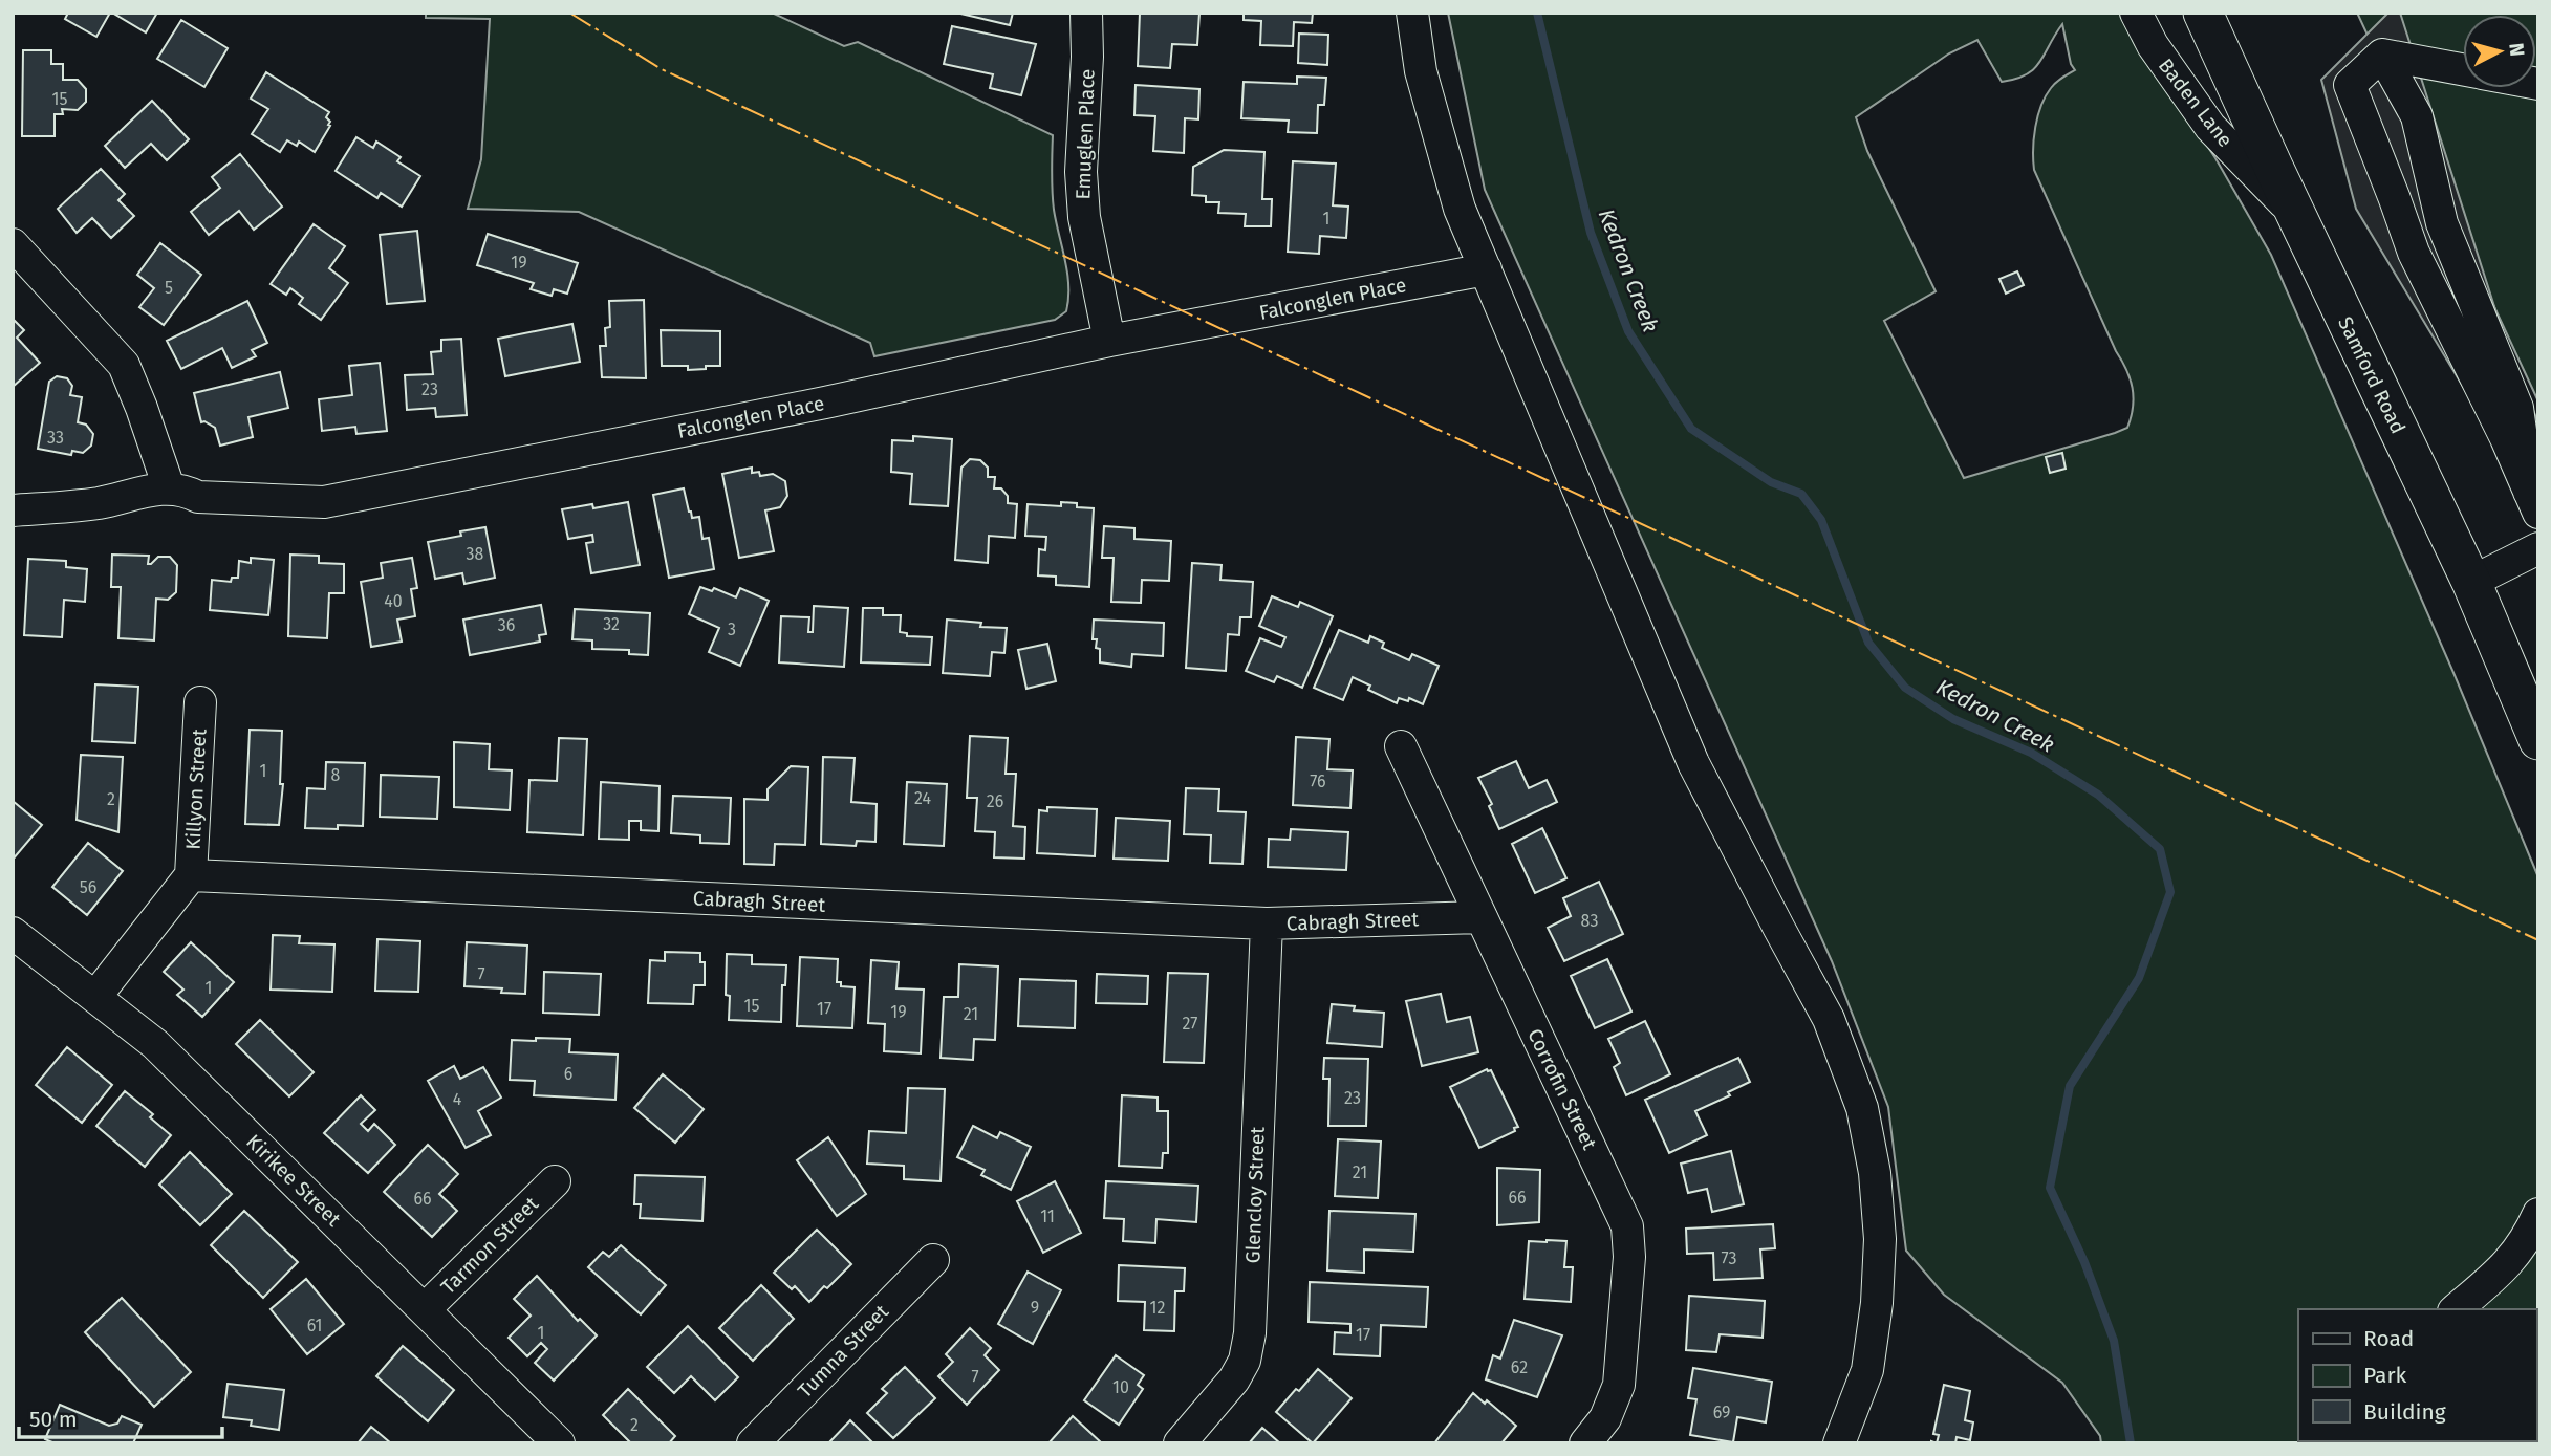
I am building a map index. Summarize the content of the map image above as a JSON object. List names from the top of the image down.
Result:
{
  "streets": {
    "main road": ["Samford Road"],
    "street": [
      "Baden Lane",
      "Emuglen Place",
      "Falconglen Place",
      "Killyon Street",
      "Cabragh Street",
      "Corrofin Street",
      "Kirikee Street",
      "Glencloy Street",
      "Tarmon Street",
      "Tumna Street"
    ]
  },
  "crossings": [
    ["Baden Lane", "Samford Road"],
    ["Emuglen Place", "Falconglen Place"],
    ["Killyon Street", "Cabragh Street"],
    ["Cabragh Street", "Corrofin Street"],
    ["Cabragh Street", "Glencloy Street"],
    ["Kirikee Street", "Tarmon Street"]
  ],
  "water": ["Kedron Creek"],
  "house_numbers": [
    "15",
    "1",
    "19",
    "5",
    "23",
    "33",
    "38",
    "40",
    "32",
    "36",
    "3",
    "1",
    "8",
    "76",
    "24",
    "2",
    "26",
    "56",
    "83",
    "7",
    "1",
    "15",
    "17",
    "19",
    "21",
    "27",
    "6",
    "23",
    "4",
    "21",
    "66",
    "66",
    "11",
    "73",
    "9",
    "12",
    "61",
    "1",
    "17",
    "62",
    "7",
    "10",
    "69",
    "2"
  ],
  "legend": ["Road", "Park", "Building"],
  "scale_bar": "50 m",
  "north": "right"
}
